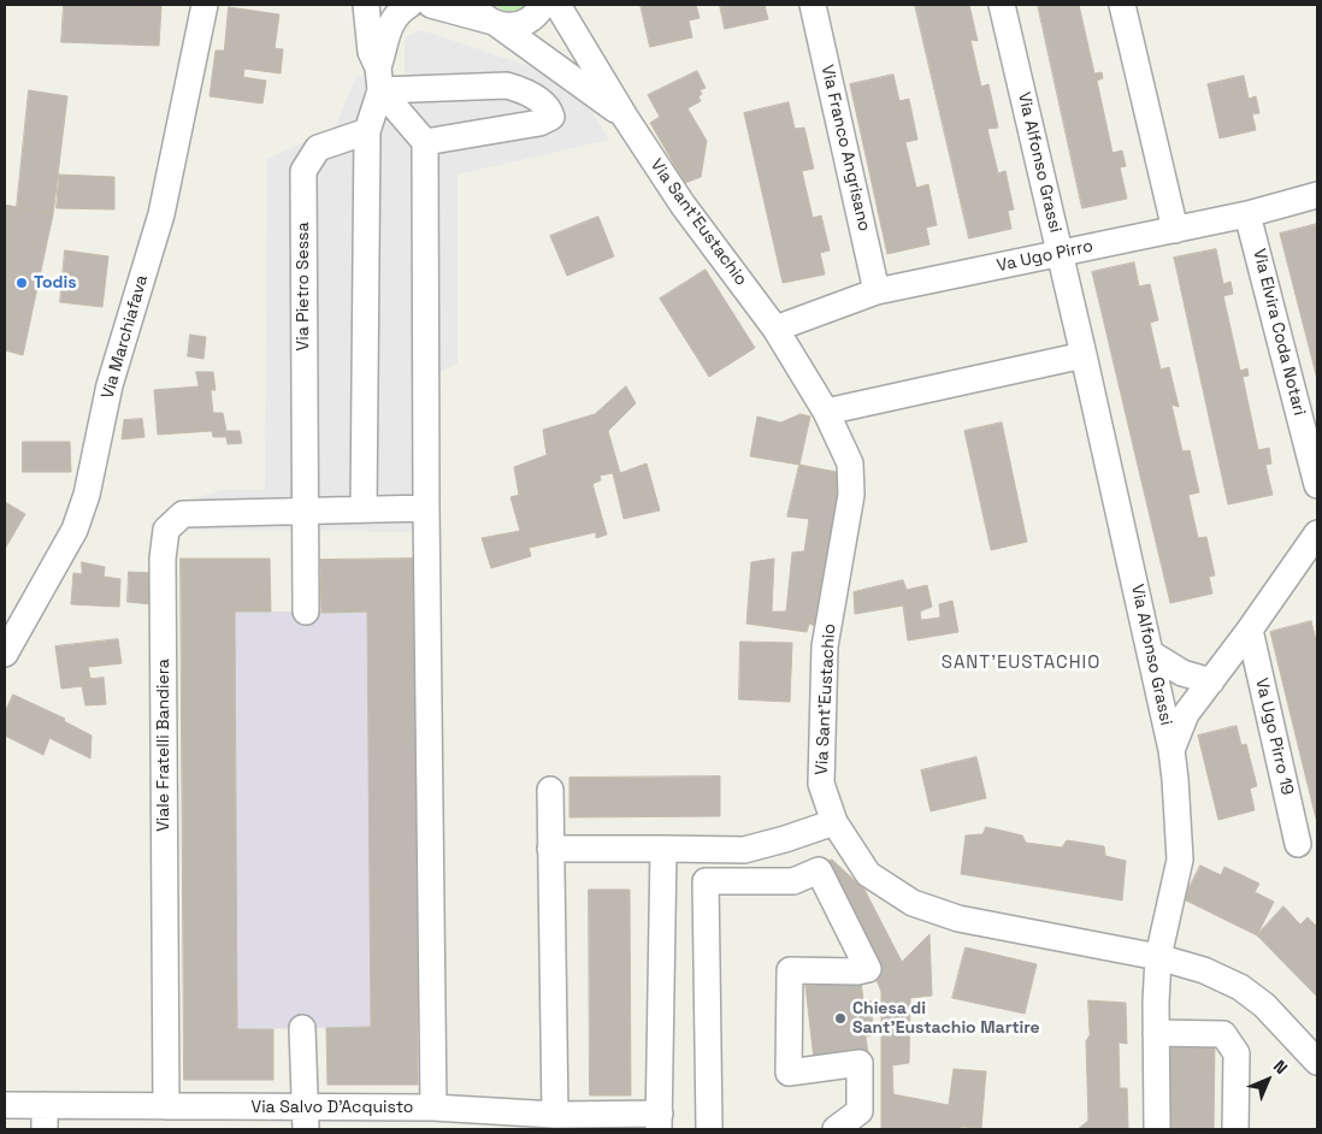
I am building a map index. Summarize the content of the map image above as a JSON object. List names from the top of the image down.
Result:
{
  "streets": {
    "street": [
      "Via Franco Angrisano",
      "Via Alfonso Grassi",
      "Via Sant'Eustachio",
      "Va Ugo Pirro",
      "Via Pietro Sessa",
      "Via Elvira Coda Notari",
      "Via Marchiafava",
      "Va Ugo Pirro 19",
      "Viale Fratelli Bandiera",
      "Via Salvo D'Acquisto"
    ]
  },
  "crossings": [
    ["Via Franco Angrisano", "Va Ugo Pirro"],
    ["Via Alfonso Grassi", "Via Sant'Eustachio"],
    ["Via Alfonso Grassi", "Va Ugo Pirro"],
    ["Via Sant'Eustachio", "Va Ugo Pirro"],
    ["Va Ugo Pirro", "Via Elvira Coda Notari"],
    ["Via Pietro Sessa", "Viale Fratelli Bandiera"],
    ["Viale Fratelli Bandiera", "Via Salvo D'Acquisto"]
  ],
  "districts": ["SANT'EUSTACHIO"],
  "places": ["Todis", "Chiesa di Sant'Eustachio Martire"],
  "north": "top right"
}
